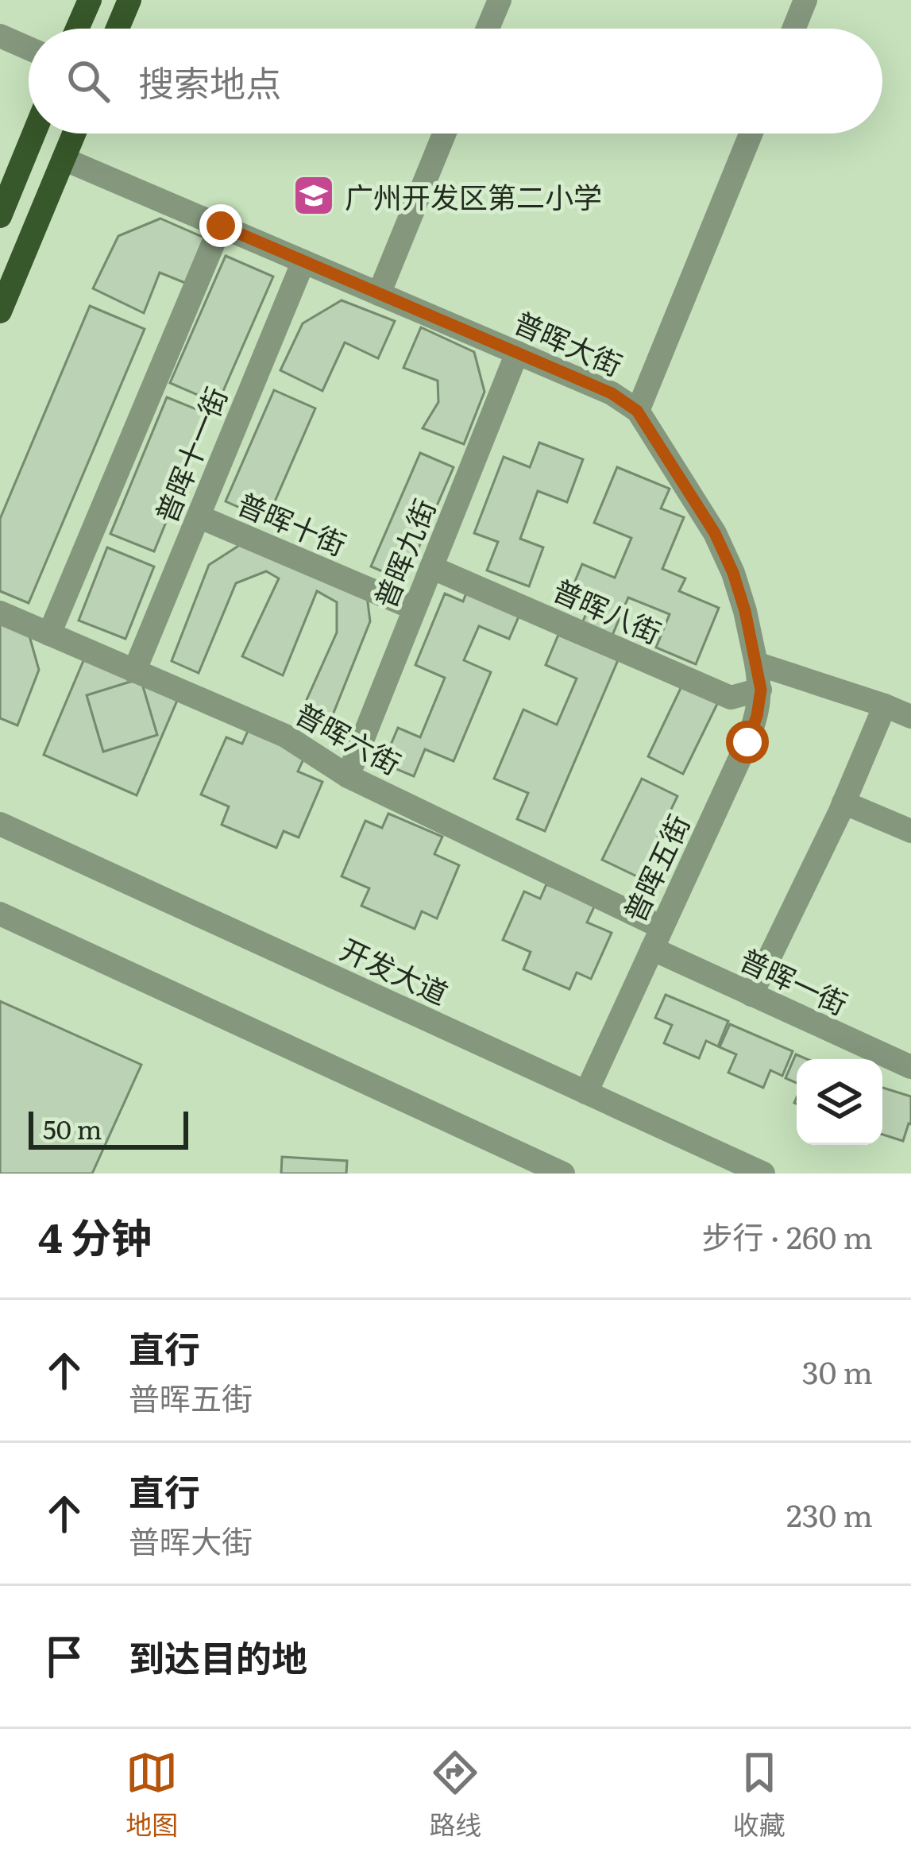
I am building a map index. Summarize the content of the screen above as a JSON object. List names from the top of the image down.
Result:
{
  "streets": {
    "street": [
      "普晖大街",
      "普晖十一街",
      "普晖十街",
      "普晖九街",
      "普晖八街",
      "普晖六街",
      "普晖五街",
      "开发大道",
      "普晖一街"
    ]
  },
  "crossings": [
    ["普晖大街", "普晖十一街"],
    ["普晖大街", "普晖九街"],
    ["普晖大街", "普晖五街"],
    ["普晖十一街", "普晖十街"],
    ["普晖十一街", "普晖六街"],
    ["普晖十街", "普晖九街"],
    ["普晖九街", "普晖八街"],
    ["普晖九街", "普晖六街"],
    ["普晖八街", "普晖五街"],
    ["普晖六街", "普晖五街"],
    ["普晖六街", "普晖一街"],
    ["普晖五街", "开发大道"],
    ["普晖五街", "普晖一街"]
  ],
  "places": {
    "school or university": ["广州开发区第二小学"]
  },
  "scale_bar": "50 m",
  "page": {
    "search": "搜索地点",
    "scale": "50 m",
    "heading": ["4 分钟", "步行 · 260 m"],
    "list": [
      ["直行", "普晖五街", "30 m"],
      ["直行", "普晖大街", "230 m"],
      "到达目的地"
    ],
    "nav": ["地图", "路线", "收藏"]
  }
}
